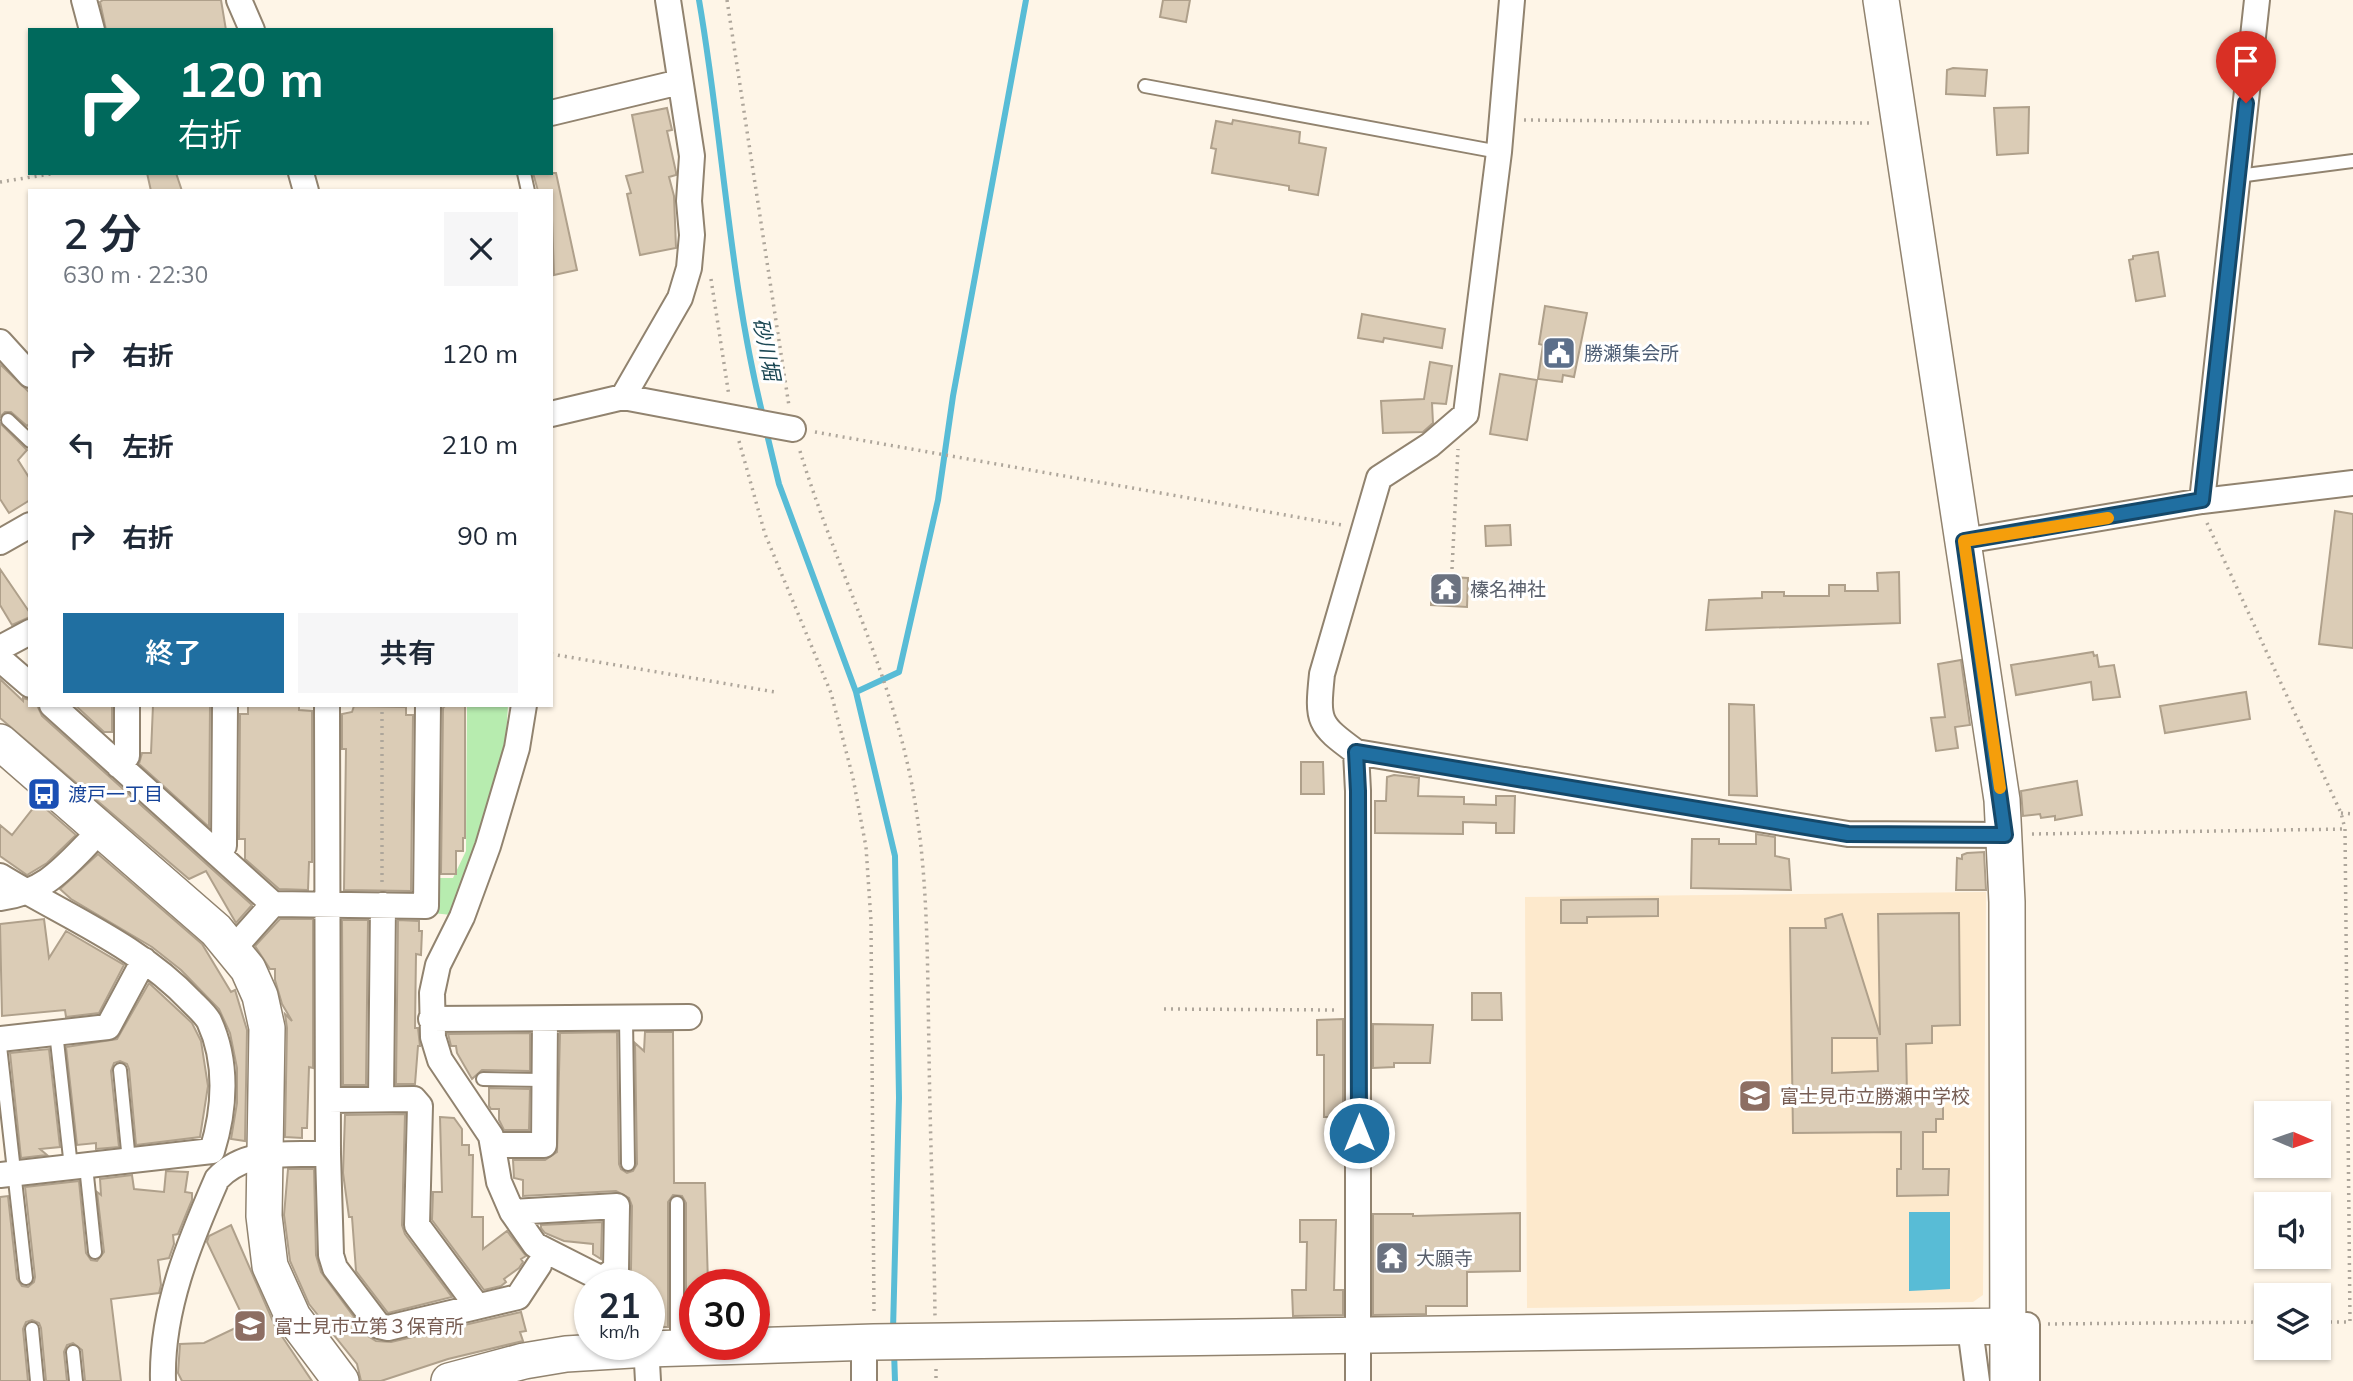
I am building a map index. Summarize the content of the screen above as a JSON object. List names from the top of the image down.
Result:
{
  "water": ["砂川堀"],
  "places": {
    "public building": ["勝瀬集会所"],
    "temple": ["榛名神社", "大願寺"],
    "bus stop": ["渡戸一丁目"],
    "school or university": ["富士見市立勝瀬中学校", "富士見市立第３保育所"]
  },
  "north": "right",
  "page": {
    "turn": ["120 m", "右折"],
    "heading": ["2 分", "630 m · 22:30"],
    "list": [
      {
        "name": "右折",
        "value": "120 m"
      },
      {
        "name": "左折",
        "value": "210 m"
      },
      {
        "name": "右折",
        "value": "90 m"
      }
    ],
    "buttons": ["終了", "共有"],
    "speed": "21 km/h",
    "limit": "30"
  }
}
